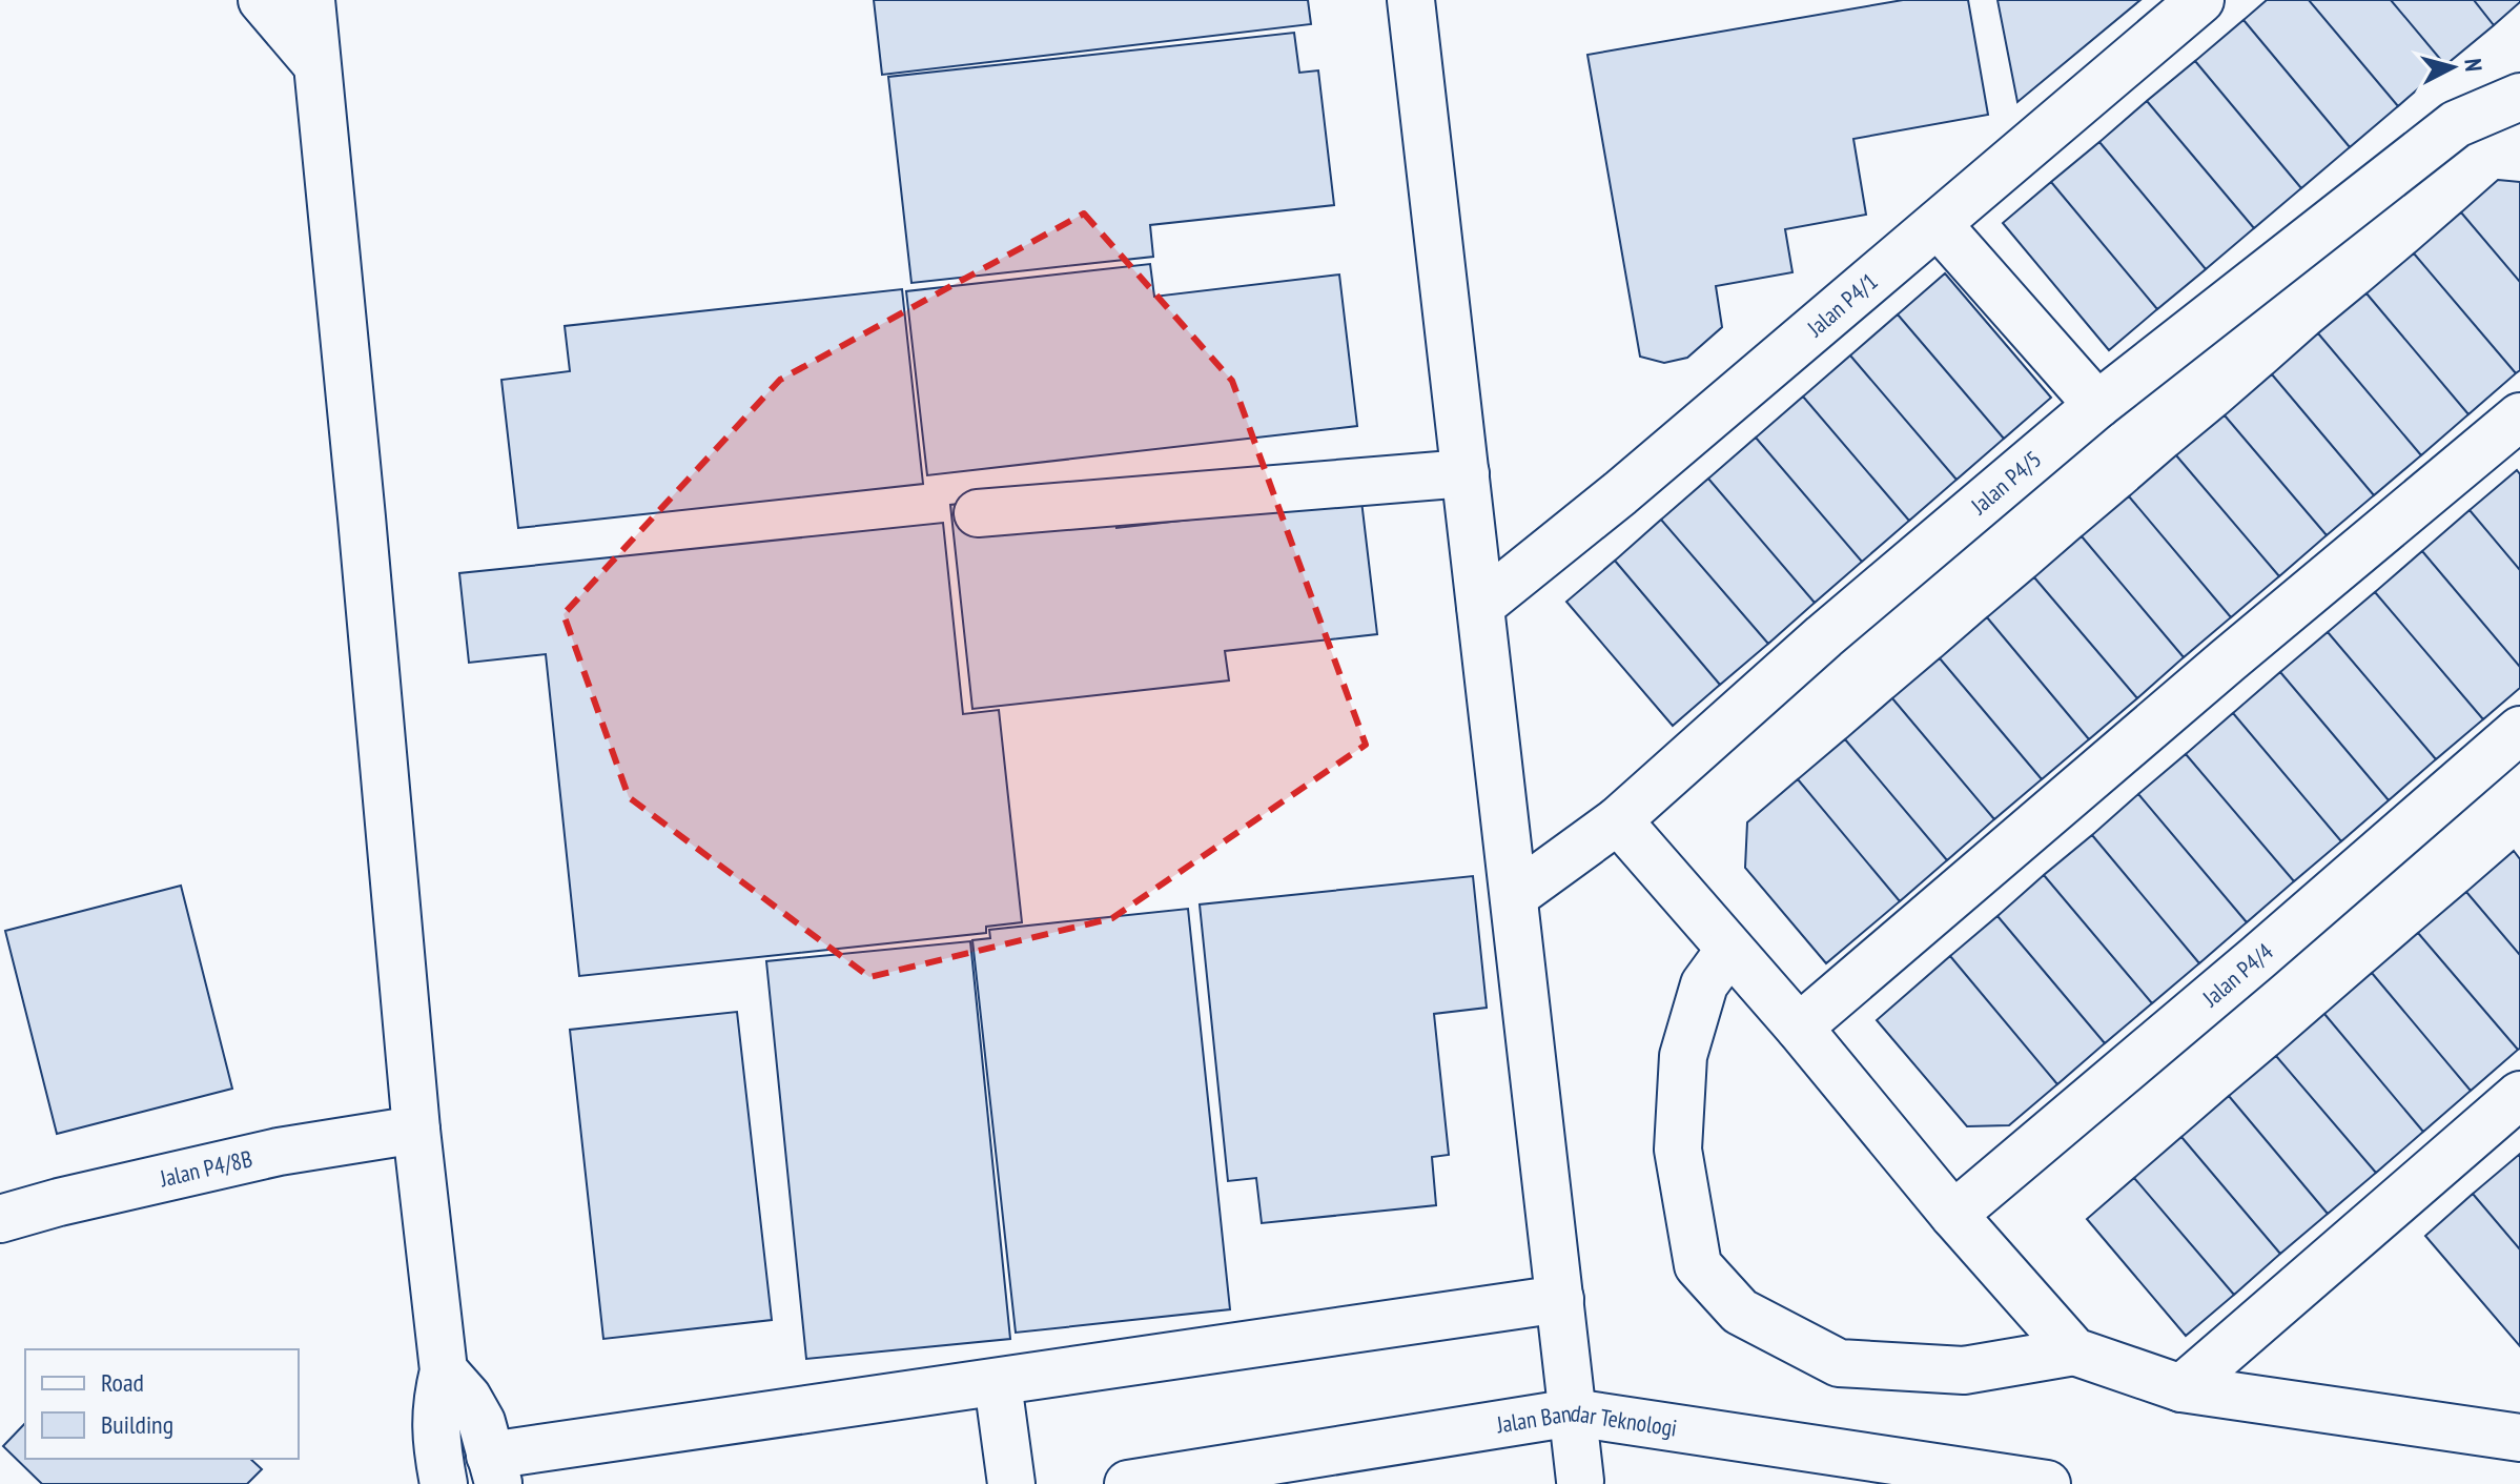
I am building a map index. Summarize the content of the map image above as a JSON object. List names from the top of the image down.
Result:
{
  "streets": {
    "street": [
      "Jalan P4/1",
      "Jalan P4/5",
      "Jalan P4/4",
      "Jalan P4/8B",
      "Jalan Bandar Teknologi"
    ]
  },
  "legend": ["Road", "Building"],
  "north": "right"
}
